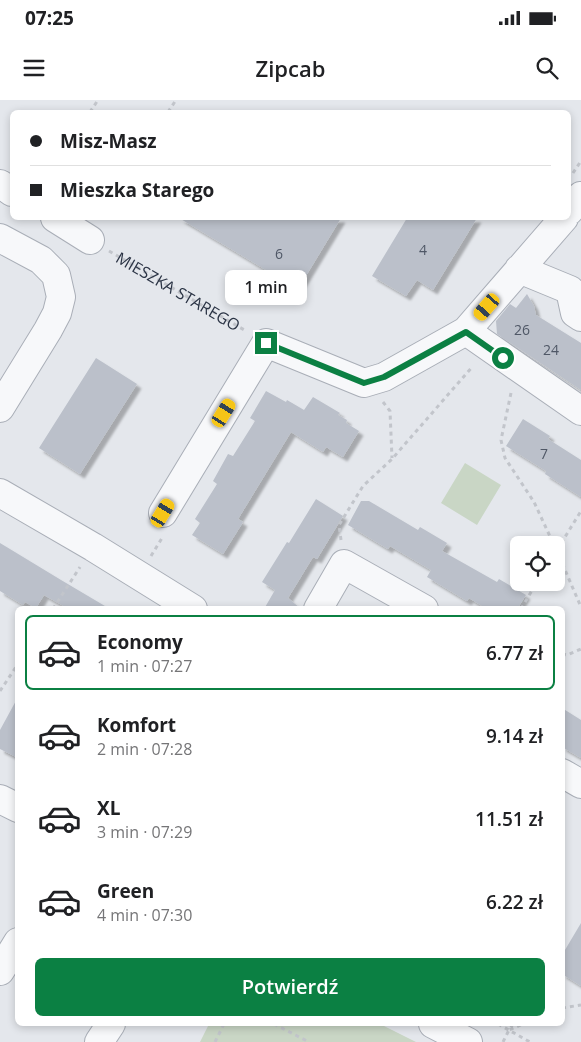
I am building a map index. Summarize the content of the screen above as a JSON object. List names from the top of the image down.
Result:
{
  "streets": {
    "path": ["MIESZKA STAREGO"]
  },
  "house_numbers": [
    "4",
    "6",
    "26",
    "24",
    "7"
  ],
  "page": {
    "status": "07:25",
    "header": "Zipcab",
    "banner": ["Misz-Masz", "Mieszka Starego"],
    "bubble": "1 min",
    "list": [
      {
        "name": "Economy",
        "note": "1 min · 07:27",
        "value": "6.77 zł"
      },
      {
        "name": "Komfort",
        "note": "2 min · 07:28",
        "value": "9.14 zł"
      },
      {
        "name": "XL",
        "note": "3 min · 07:29",
        "value": "11.51 zł"
      },
      {
        "name": "Green",
        "note": "4 min · 07:30",
        "value": "6.22 zł"
      }
    ],
    "buttons": "Potwierdź"
  }
}
